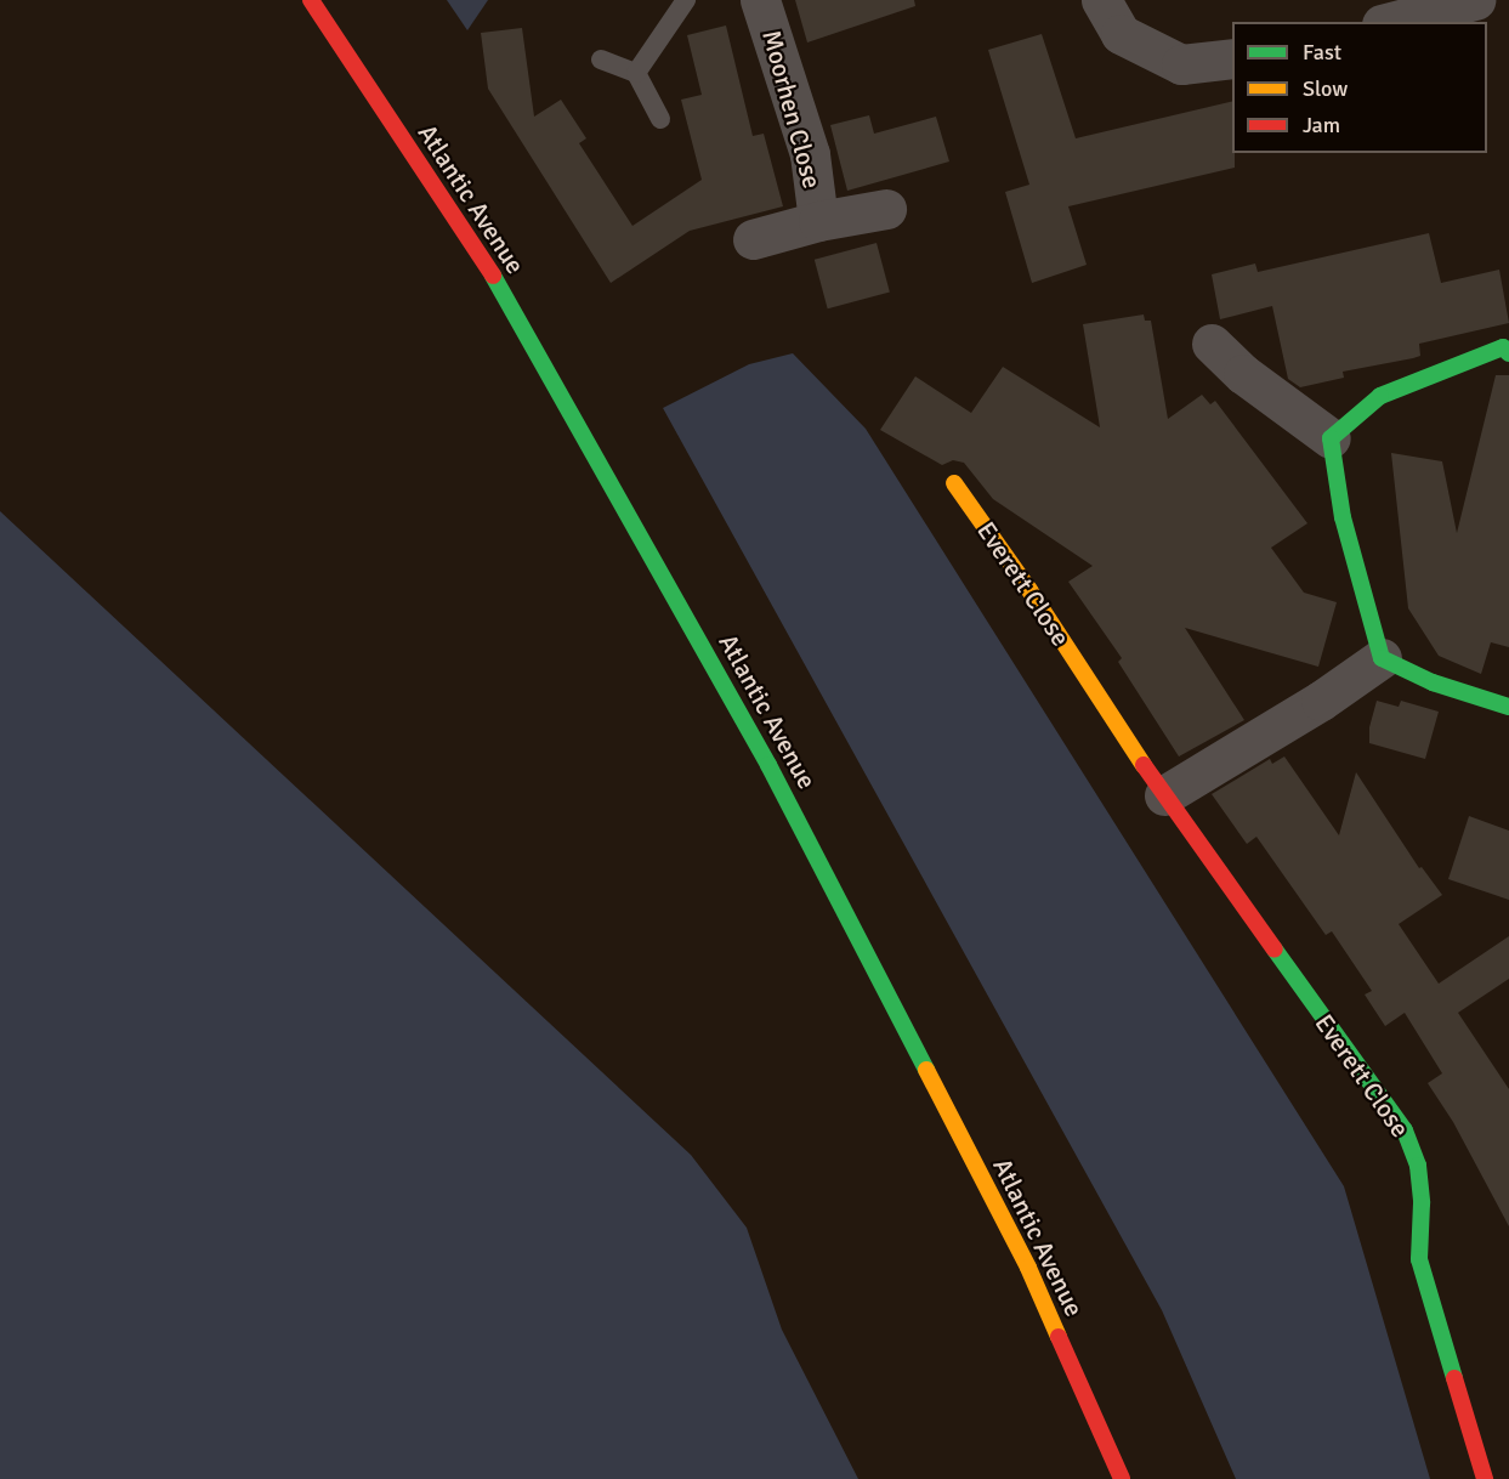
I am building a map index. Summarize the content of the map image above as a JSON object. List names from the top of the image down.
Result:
{
  "streets": {
    "street": ["Moorhen Close", "Atlantic Avenue", "Everett Close"]
  },
  "legend": ["Fast", "Slow", "Jam"]
}
